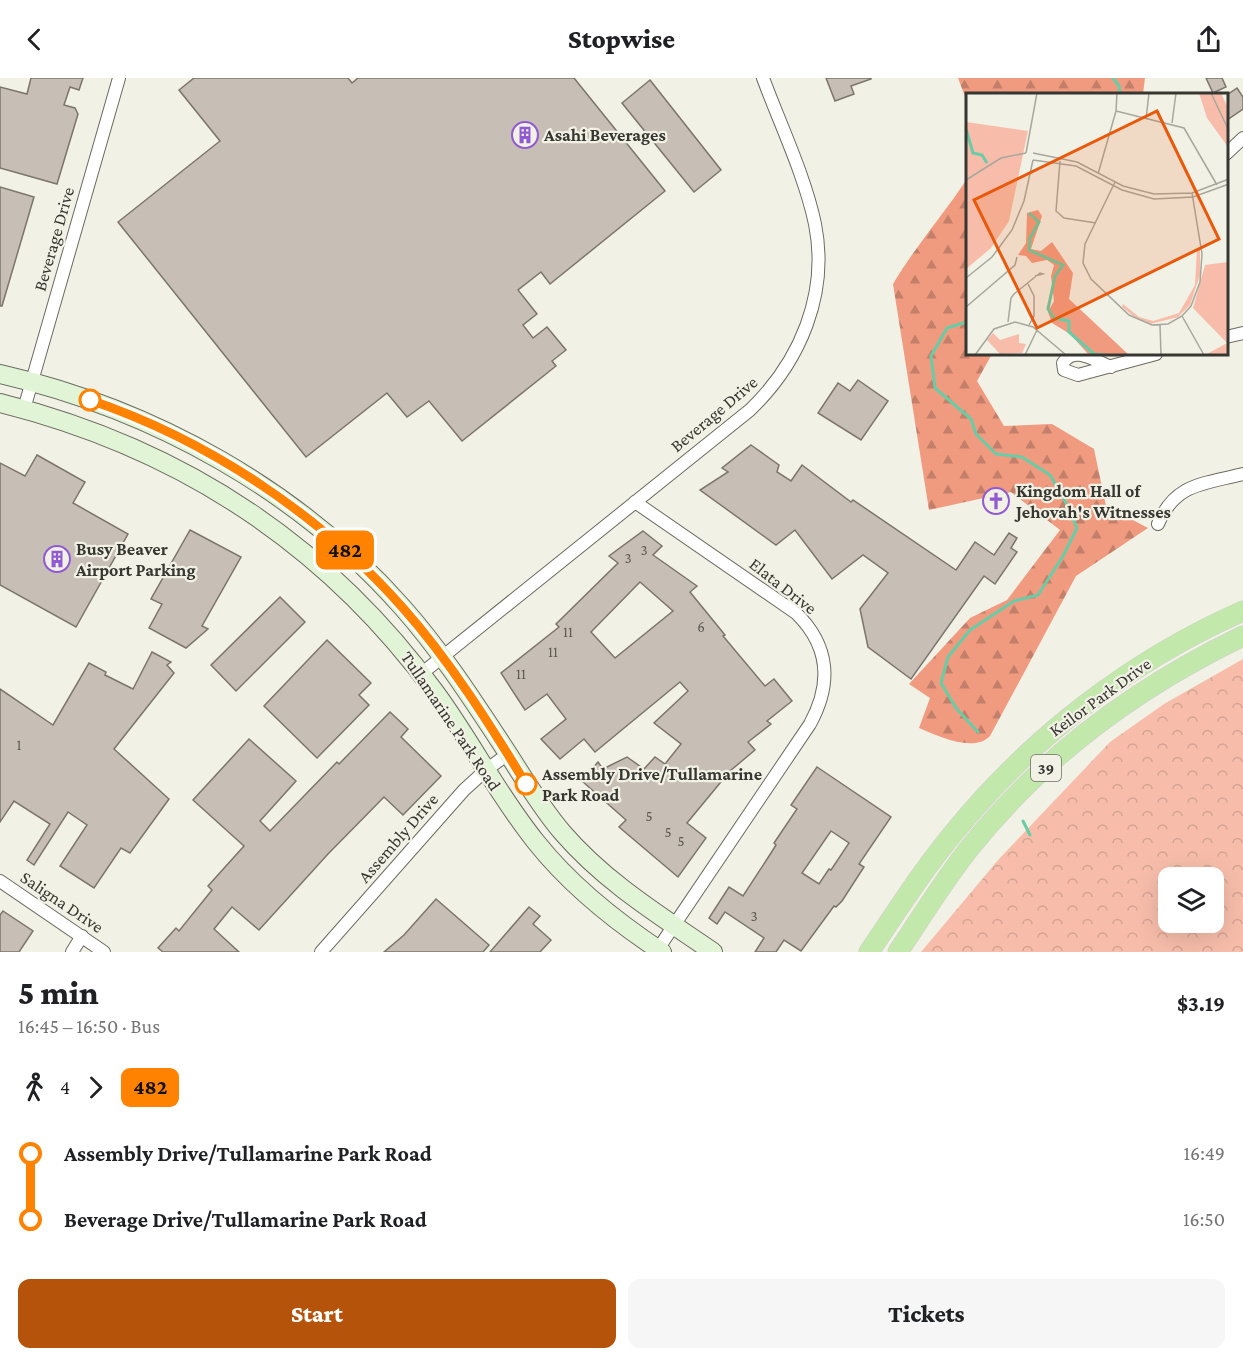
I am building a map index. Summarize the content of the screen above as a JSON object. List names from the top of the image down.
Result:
{
  "streets": {
    "main road": ["Keilor Park Drive", "39"],
    "street": [
      "Beverage Drive",
      "Elata Drive",
      "Tullamarine Park Road",
      "Assembly Drive",
      "Saligna Drive"
    ]
  },
  "crossings": [
    ["Beverage Drive", "Elata Drive"],
    ["Beverage Drive", "Tullamarine Park Road"],
    ["Elata Drive", "Tullamarine Park Road"],
    ["Tullamarine Park Road", "Assembly Drive"]
  ],
  "places": {
    "building": ["Asahi Beverages", "Busy Beaver Airport Parking"],
    "church": ["Kingdom Hall of Jehovah's Witnesses"],
    "other": ["Assembly Drive/Tullamarine Park Road"]
  },
  "lines": ["bus line 482"],
  "house_numbers": [
    "3",
    "3",
    "6",
    "11",
    "11",
    "11",
    "1",
    "5",
    "5",
    "5",
    "3"
  ],
  "page": {
    "header": "Stopwise",
    "on_map": "482",
    "heading": ["5 min", "16:45 – 16:50 · Bus", "$3.19"],
    "legs": ["4", "482"],
    "list": [
      {
        "name": "Assembly Drive/Tullamarine Park Road",
        "value": "16:49"
      },
      {
        "name": "Beverage Drive/Tullamarine Park Road",
        "value": "16:50"
      }
    ],
    "buttons": ["Start", "Tickets"]
  }
}
